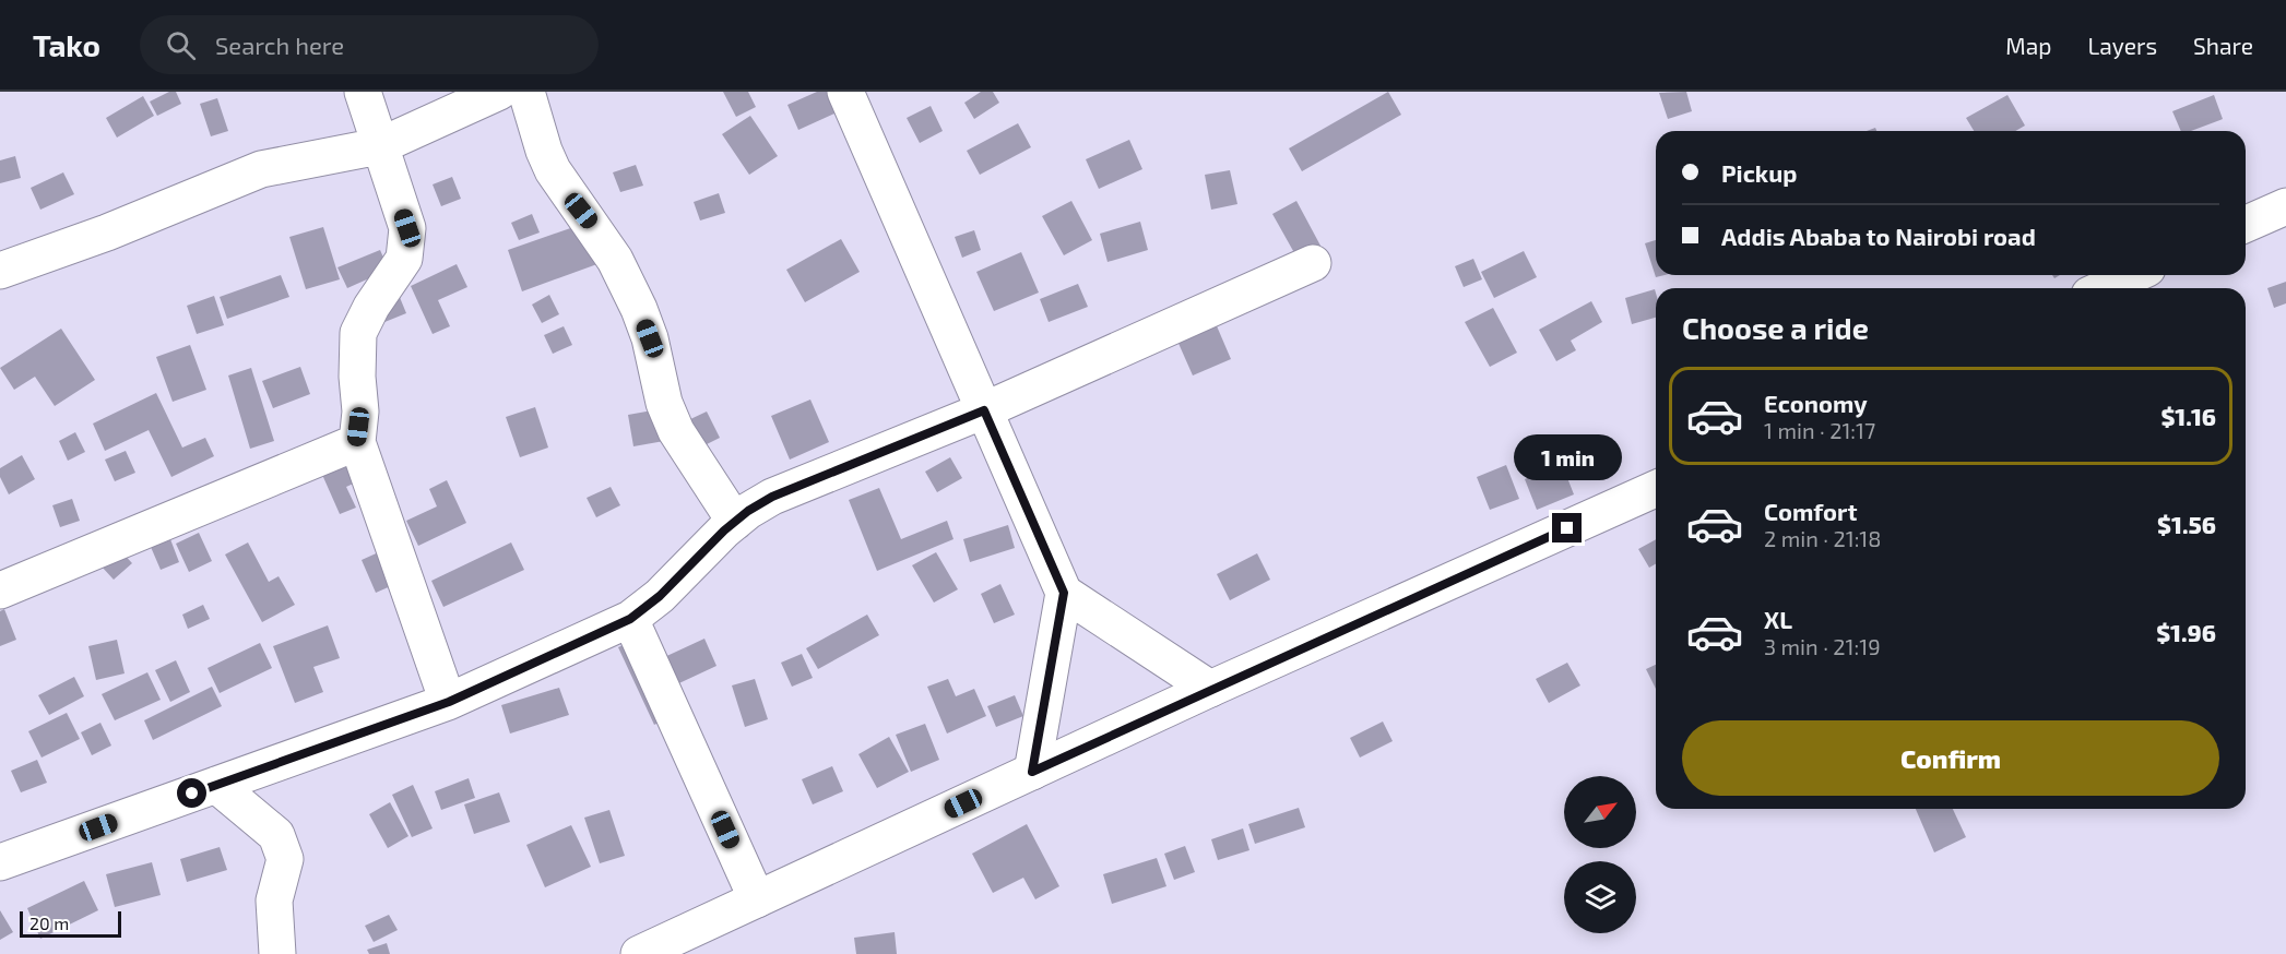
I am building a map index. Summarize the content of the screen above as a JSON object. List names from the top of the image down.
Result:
{
  "scale_bar": "20 m",
  "north": "top right",
  "page": {
    "header": "Tako",
    "search": "Search here",
    "nav": ["Map", "Layers", "Share"],
    "banner": ["Pickup", "Addis Ababa to Nairobi road"],
    "heading": "Choose a ride",
    "list": [
      {
        "name": "Economy",
        "note": "1 min · 21:17",
        "value": "$1.16"
      },
      {
        "name": "Comfort",
        "note": "2 min · 21:18",
        "value": "$1.56"
      },
      {
        "name": "XL",
        "note": "3 min · 21:19",
        "value": "$1.96"
      }
    ],
    "bubble": "1 min",
    "buttons": "Confirm",
    "scale": "20 m"
  }
}
